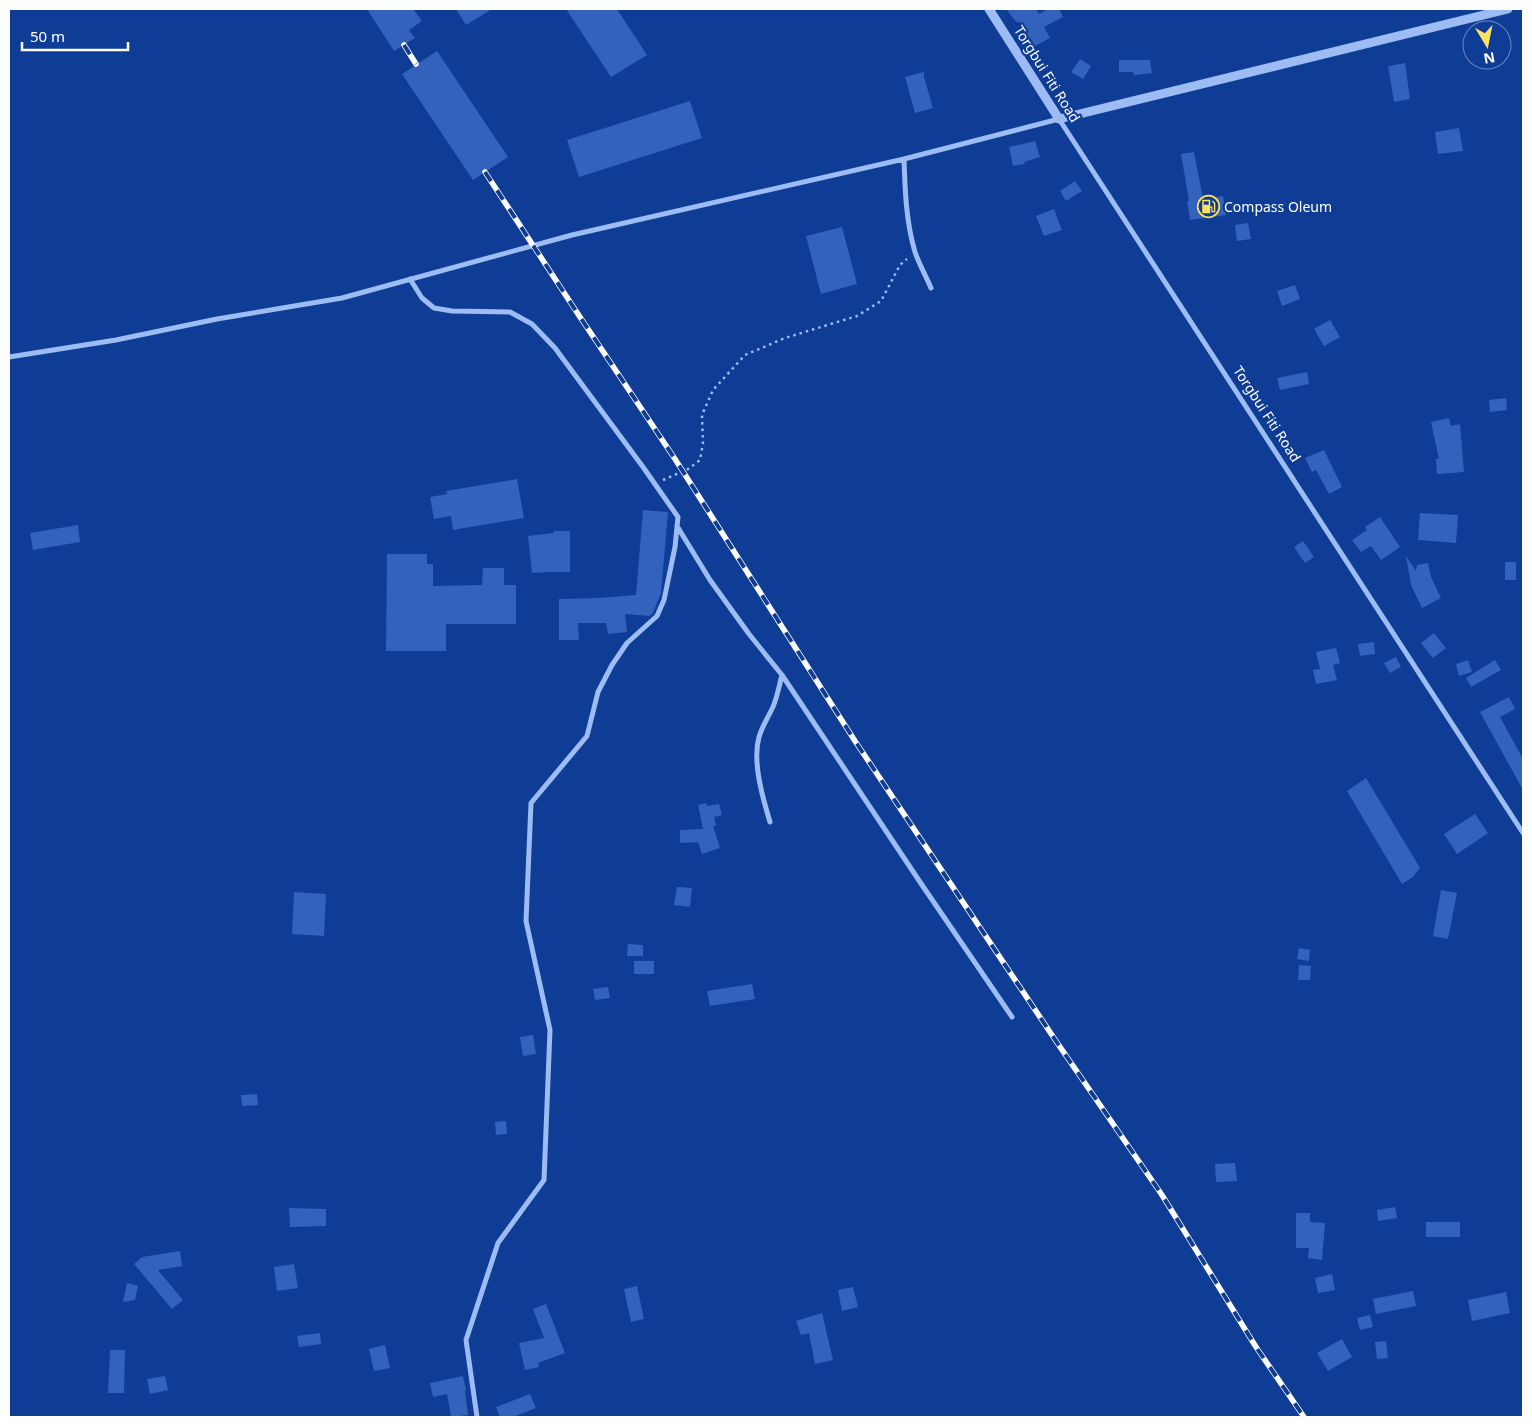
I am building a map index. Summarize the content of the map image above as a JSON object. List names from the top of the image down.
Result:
{
  "streets": {
    "street": ["Torgbui Fiti Road"]
  },
  "places": {
    "fuel station": ["Compass Oleum"]
  },
  "scale_bar": "50 m",
  "north": "bottom"
}
